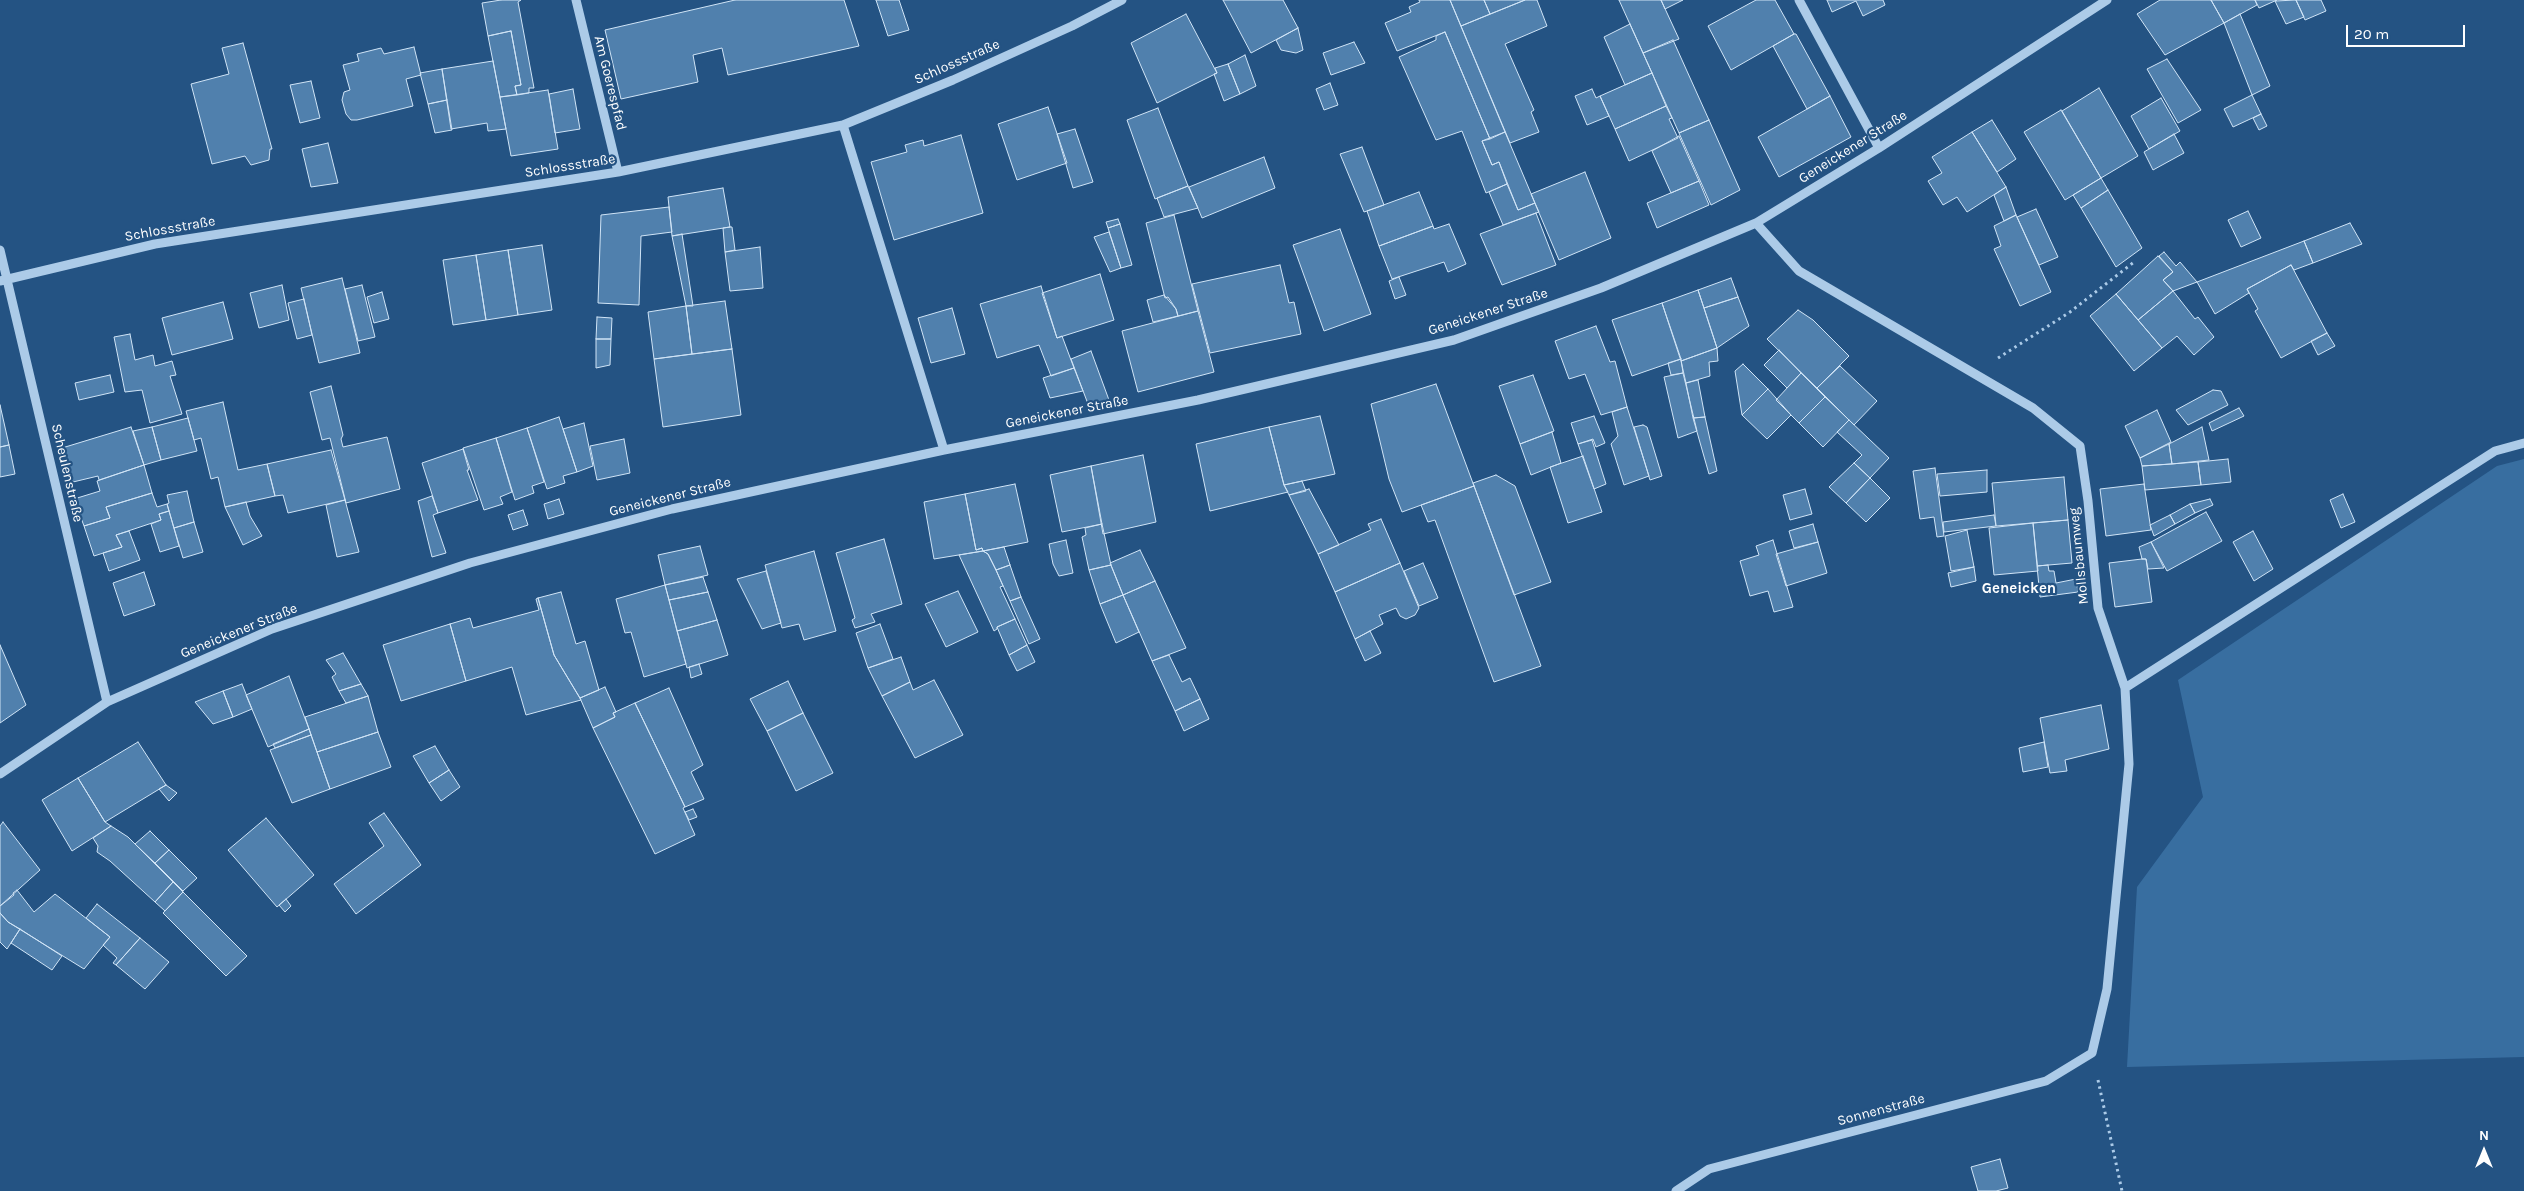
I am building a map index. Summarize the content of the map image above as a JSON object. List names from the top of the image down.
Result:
{
  "streets": {
    "street": [
      "Schlossstraße",
      "Am Goerespfad",
      "Geneickener Straße",
      "Scheulenstraße",
      "Mollsbaumweg",
      "Sonnenstraße"
    ]
  },
  "crossings": [
    ["Schlossstraße", "Am Goerespfad"],
    ["Schlossstraße", "Scheulenstraße"],
    ["Geneickener Straße", "Scheulenstraße"],
    ["Geneickener Straße", "Mollsbaumweg"],
    ["Mollsbaumweg", "Sonnenstraße"]
  ],
  "districts": ["Geneicken"],
  "scale_bar": "20 m",
  "north": "top"
}
